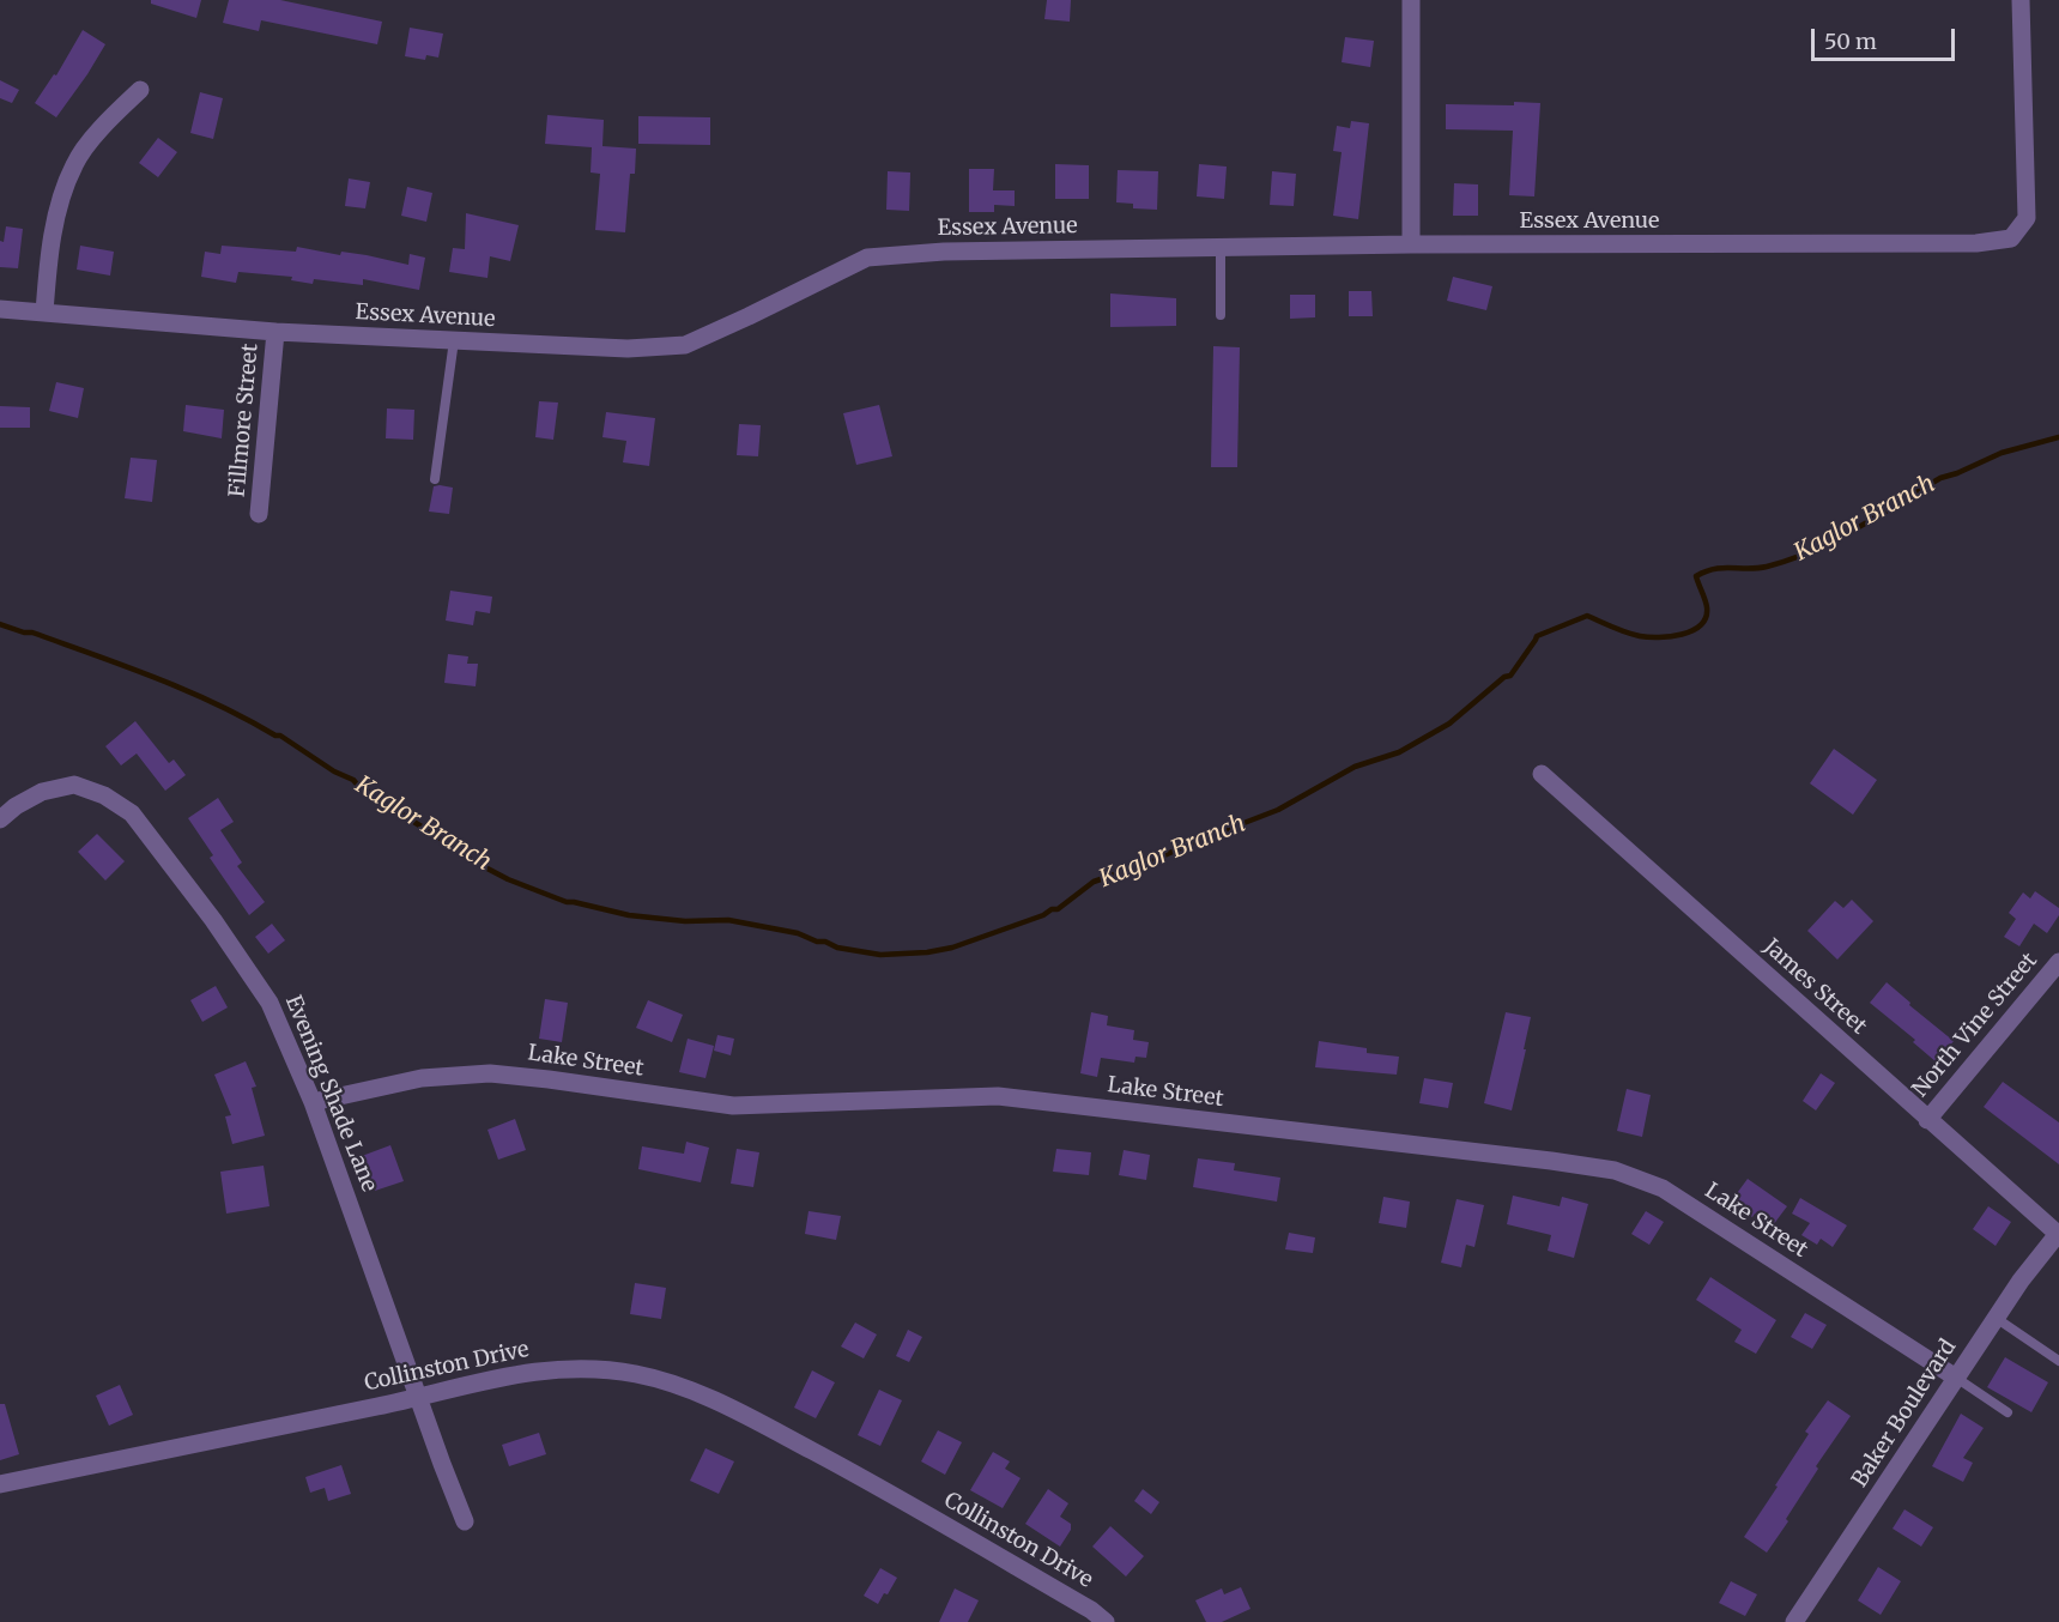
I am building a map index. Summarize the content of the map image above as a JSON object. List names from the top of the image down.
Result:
{
  "streets": {
    "street": [
      "Essex Avenue",
      "Fillmore Street",
      "James Street",
      "North Vine Street",
      "Lake Street",
      "Evening Shade Lane",
      "Collinston Drive",
      "Baker Boulevard"
    ]
  },
  "crossings": [
    ["Essex Avenue", "Fillmore Street"],
    ["James Street", "North Vine Street"],
    ["James Street", "Baker Boulevard"],
    ["Lake Street", "Evening Shade Lane"],
    ["Lake Street", "Baker Boulevard"],
    ["Evening Shade Lane", "Collinston Drive"]
  ],
  "water": ["Kaglor Branch"],
  "scale_bar": "50 m"
}
